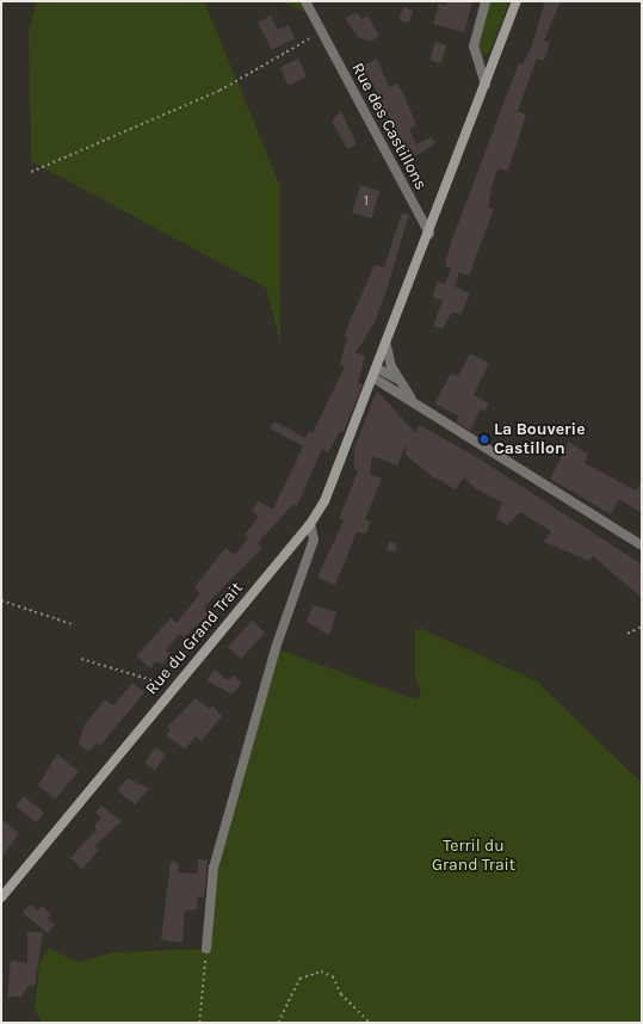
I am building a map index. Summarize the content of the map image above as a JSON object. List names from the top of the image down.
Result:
{
  "streets": {
    "street": ["Rue des Castillons", "Rue du Grand Trait"]
  },
  "crossings": [
    ["Rue des Castillons", "Rue du Grand Trait"]
  ],
  "parks": ["Terril du Grand Trait"],
  "places": ["La Bouverie Castillon"],
  "house_numbers": ["1"]
}
